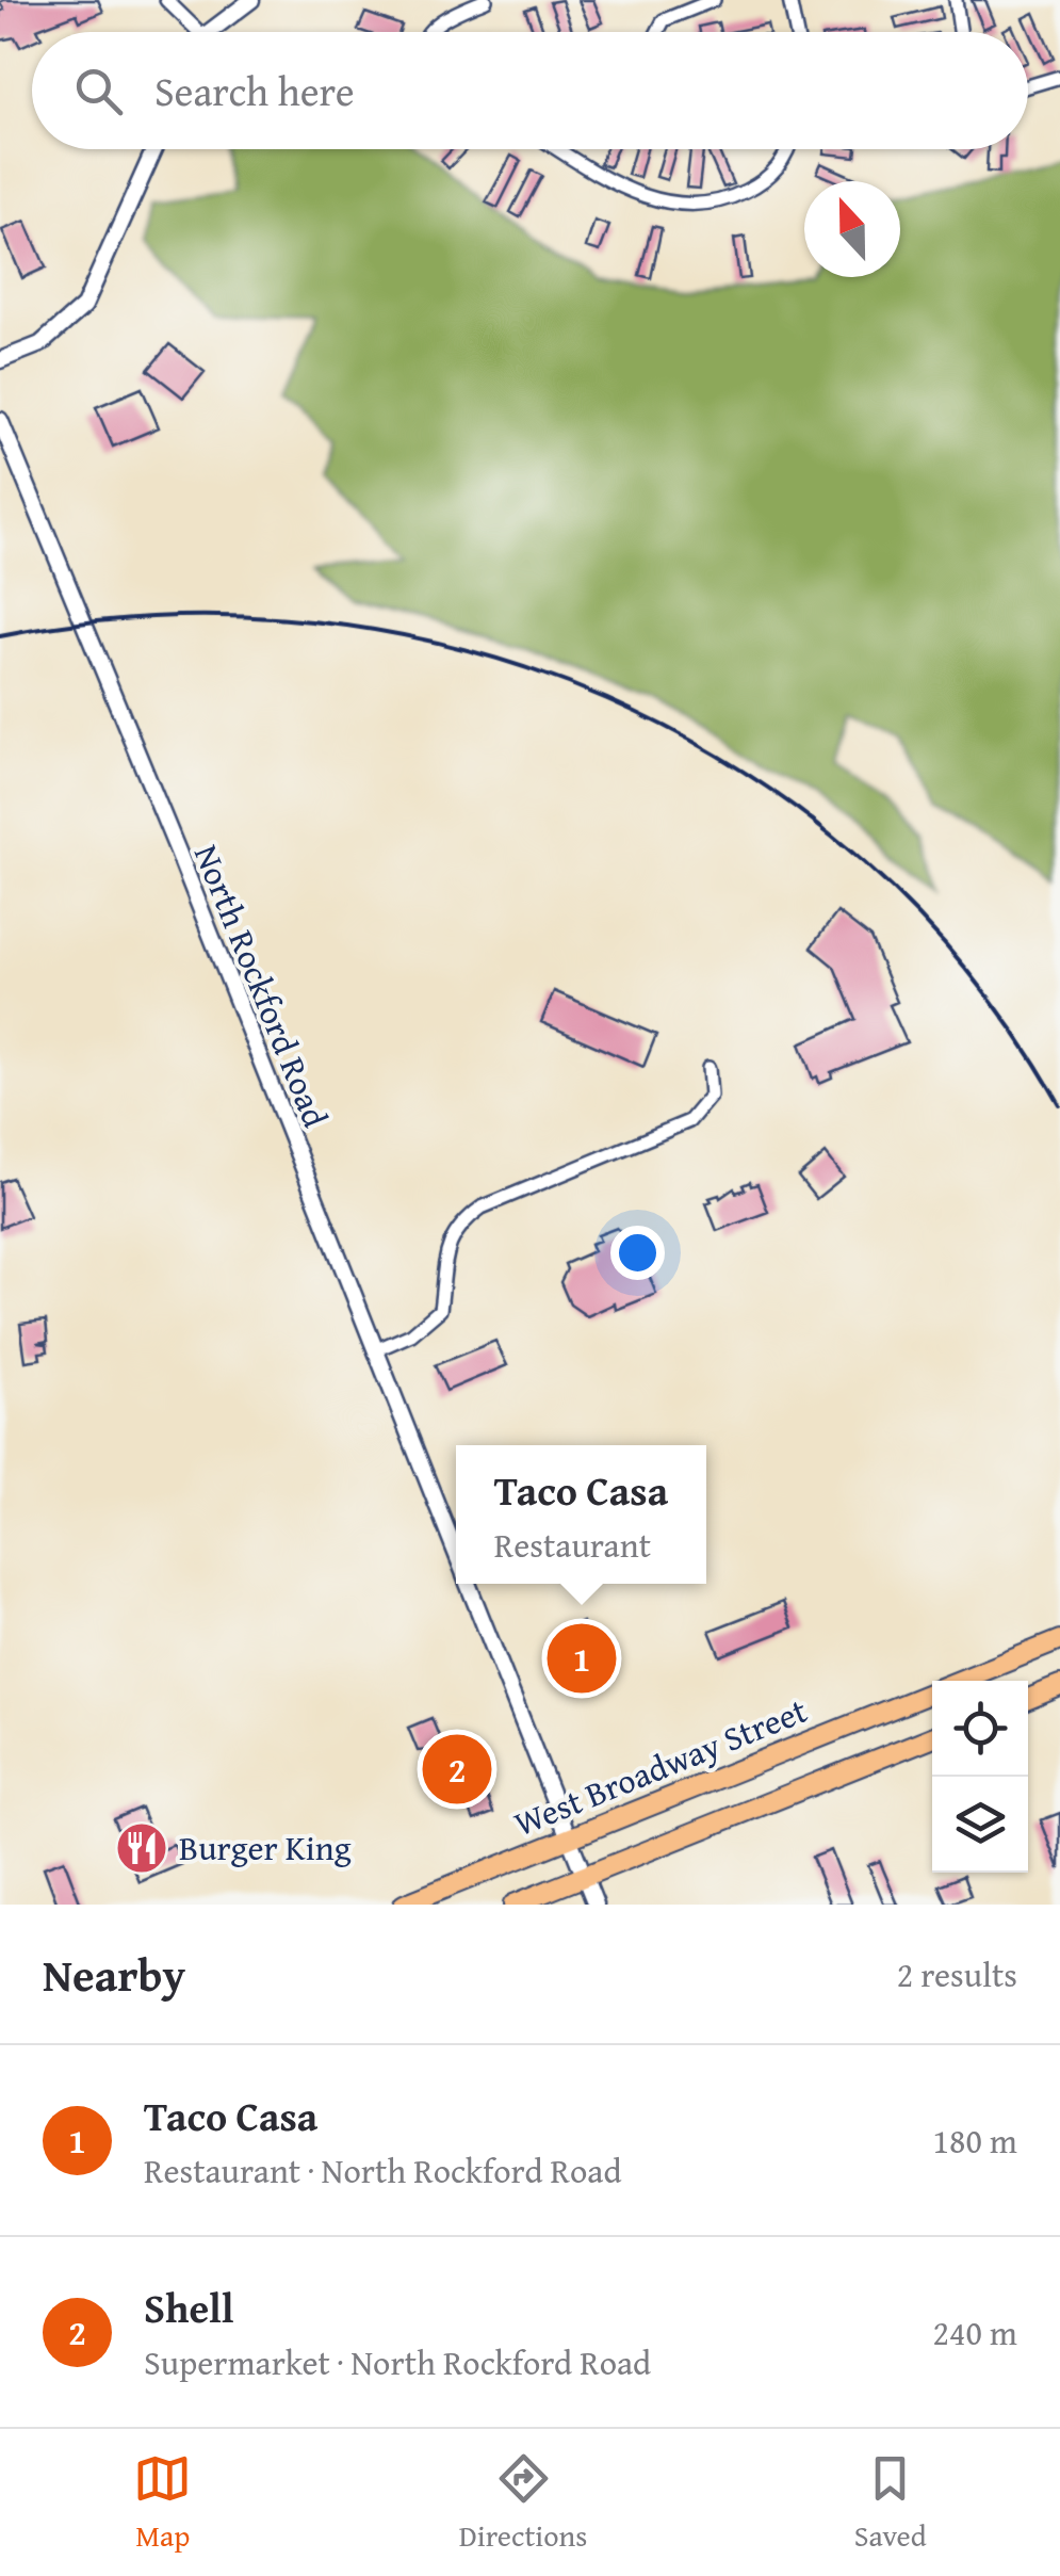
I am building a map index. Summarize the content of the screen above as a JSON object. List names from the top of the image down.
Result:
{
  "streets": {
    "main road": ["West Broadway Street"],
    "street": ["North Rockford Road"]
  },
  "crossings": [
    ["North Rockford Road", "West Broadway Street"]
  ],
  "places": {
    "restaurant": ["Burger King"]
  },
  "north": "top",
  "page": {
    "search": "Search here",
    "popup": ["Taco Casa", "Restaurant"],
    "pins": ["1", "2"],
    "heading": ["Nearby", "2 results"],
    "list": [
      {
        "mark": "1",
        "name": "Taco Casa",
        "note": "Restaurant · North Rockford Road",
        "value": "180 m"
      },
      {
        "mark": "2",
        "name": "Shell",
        "note": "Supermarket · North Rockford Road",
        "value": "240 m"
      }
    ],
    "nav": ["Map", "Directions", "Saved"]
  }
}
